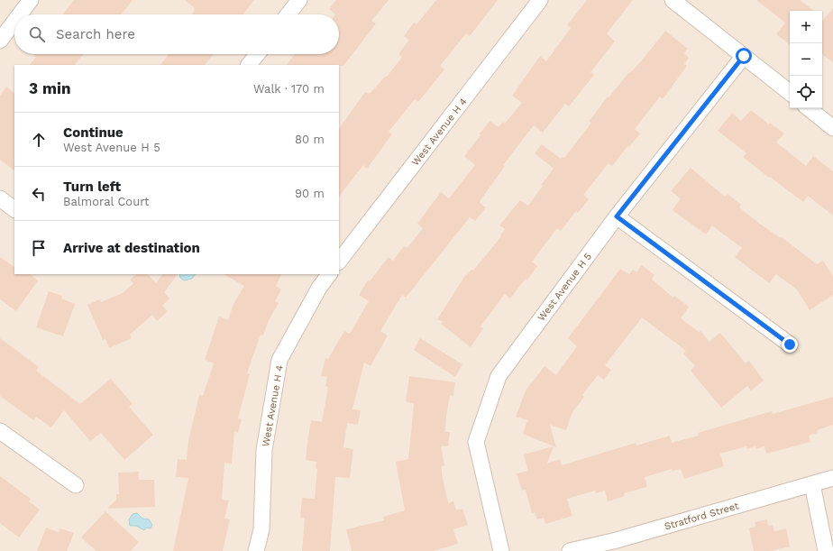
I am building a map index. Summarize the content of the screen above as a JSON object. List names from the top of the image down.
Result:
{
  "streets": {
    "street": ["West Avenue H 4", "West Avenue H 5", "Stratford Street"]
  },
  "page": {
    "map_buttons": ["+", "−"],
    "search": "Search here",
    "heading": ["3 min", "Walk · 170 m"],
    "list": [
      ["Continue", "West Avenue H 5", "80 m"],
      ["Turn left", "Balmoral Court", "90 m"],
      "Arrive at destination"
    ]
  }
}
